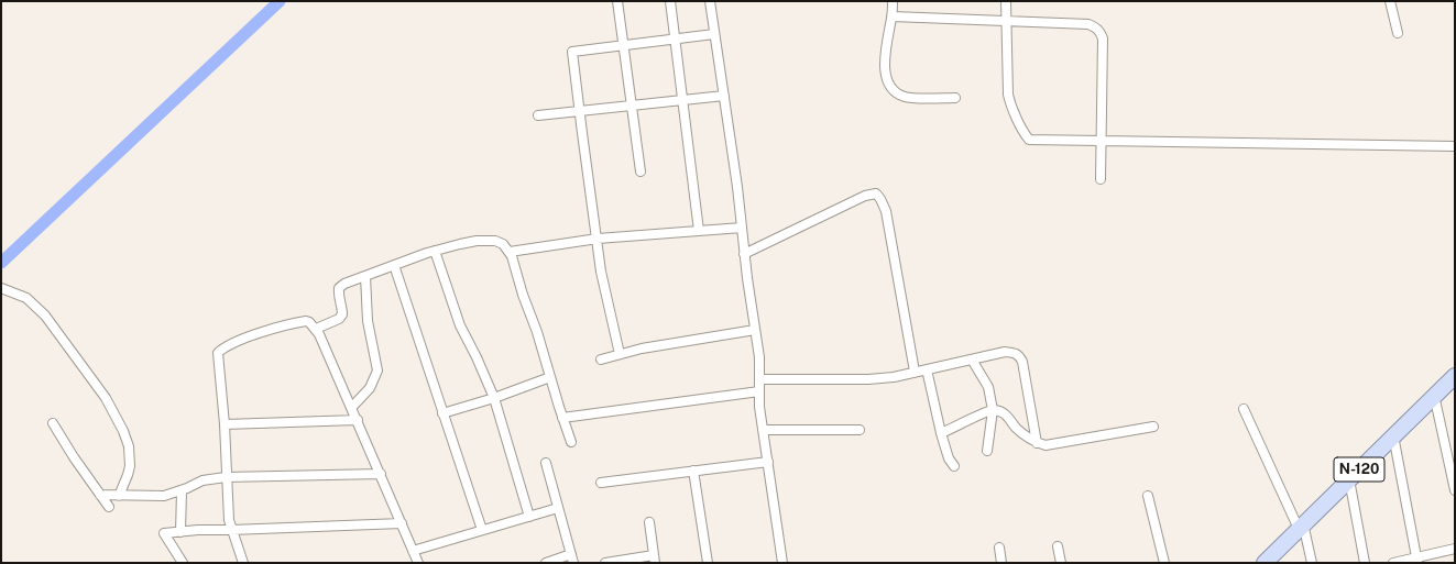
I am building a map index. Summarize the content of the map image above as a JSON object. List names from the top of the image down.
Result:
{
  "streets": {
    "highway": ["N-120"]
  }
}
